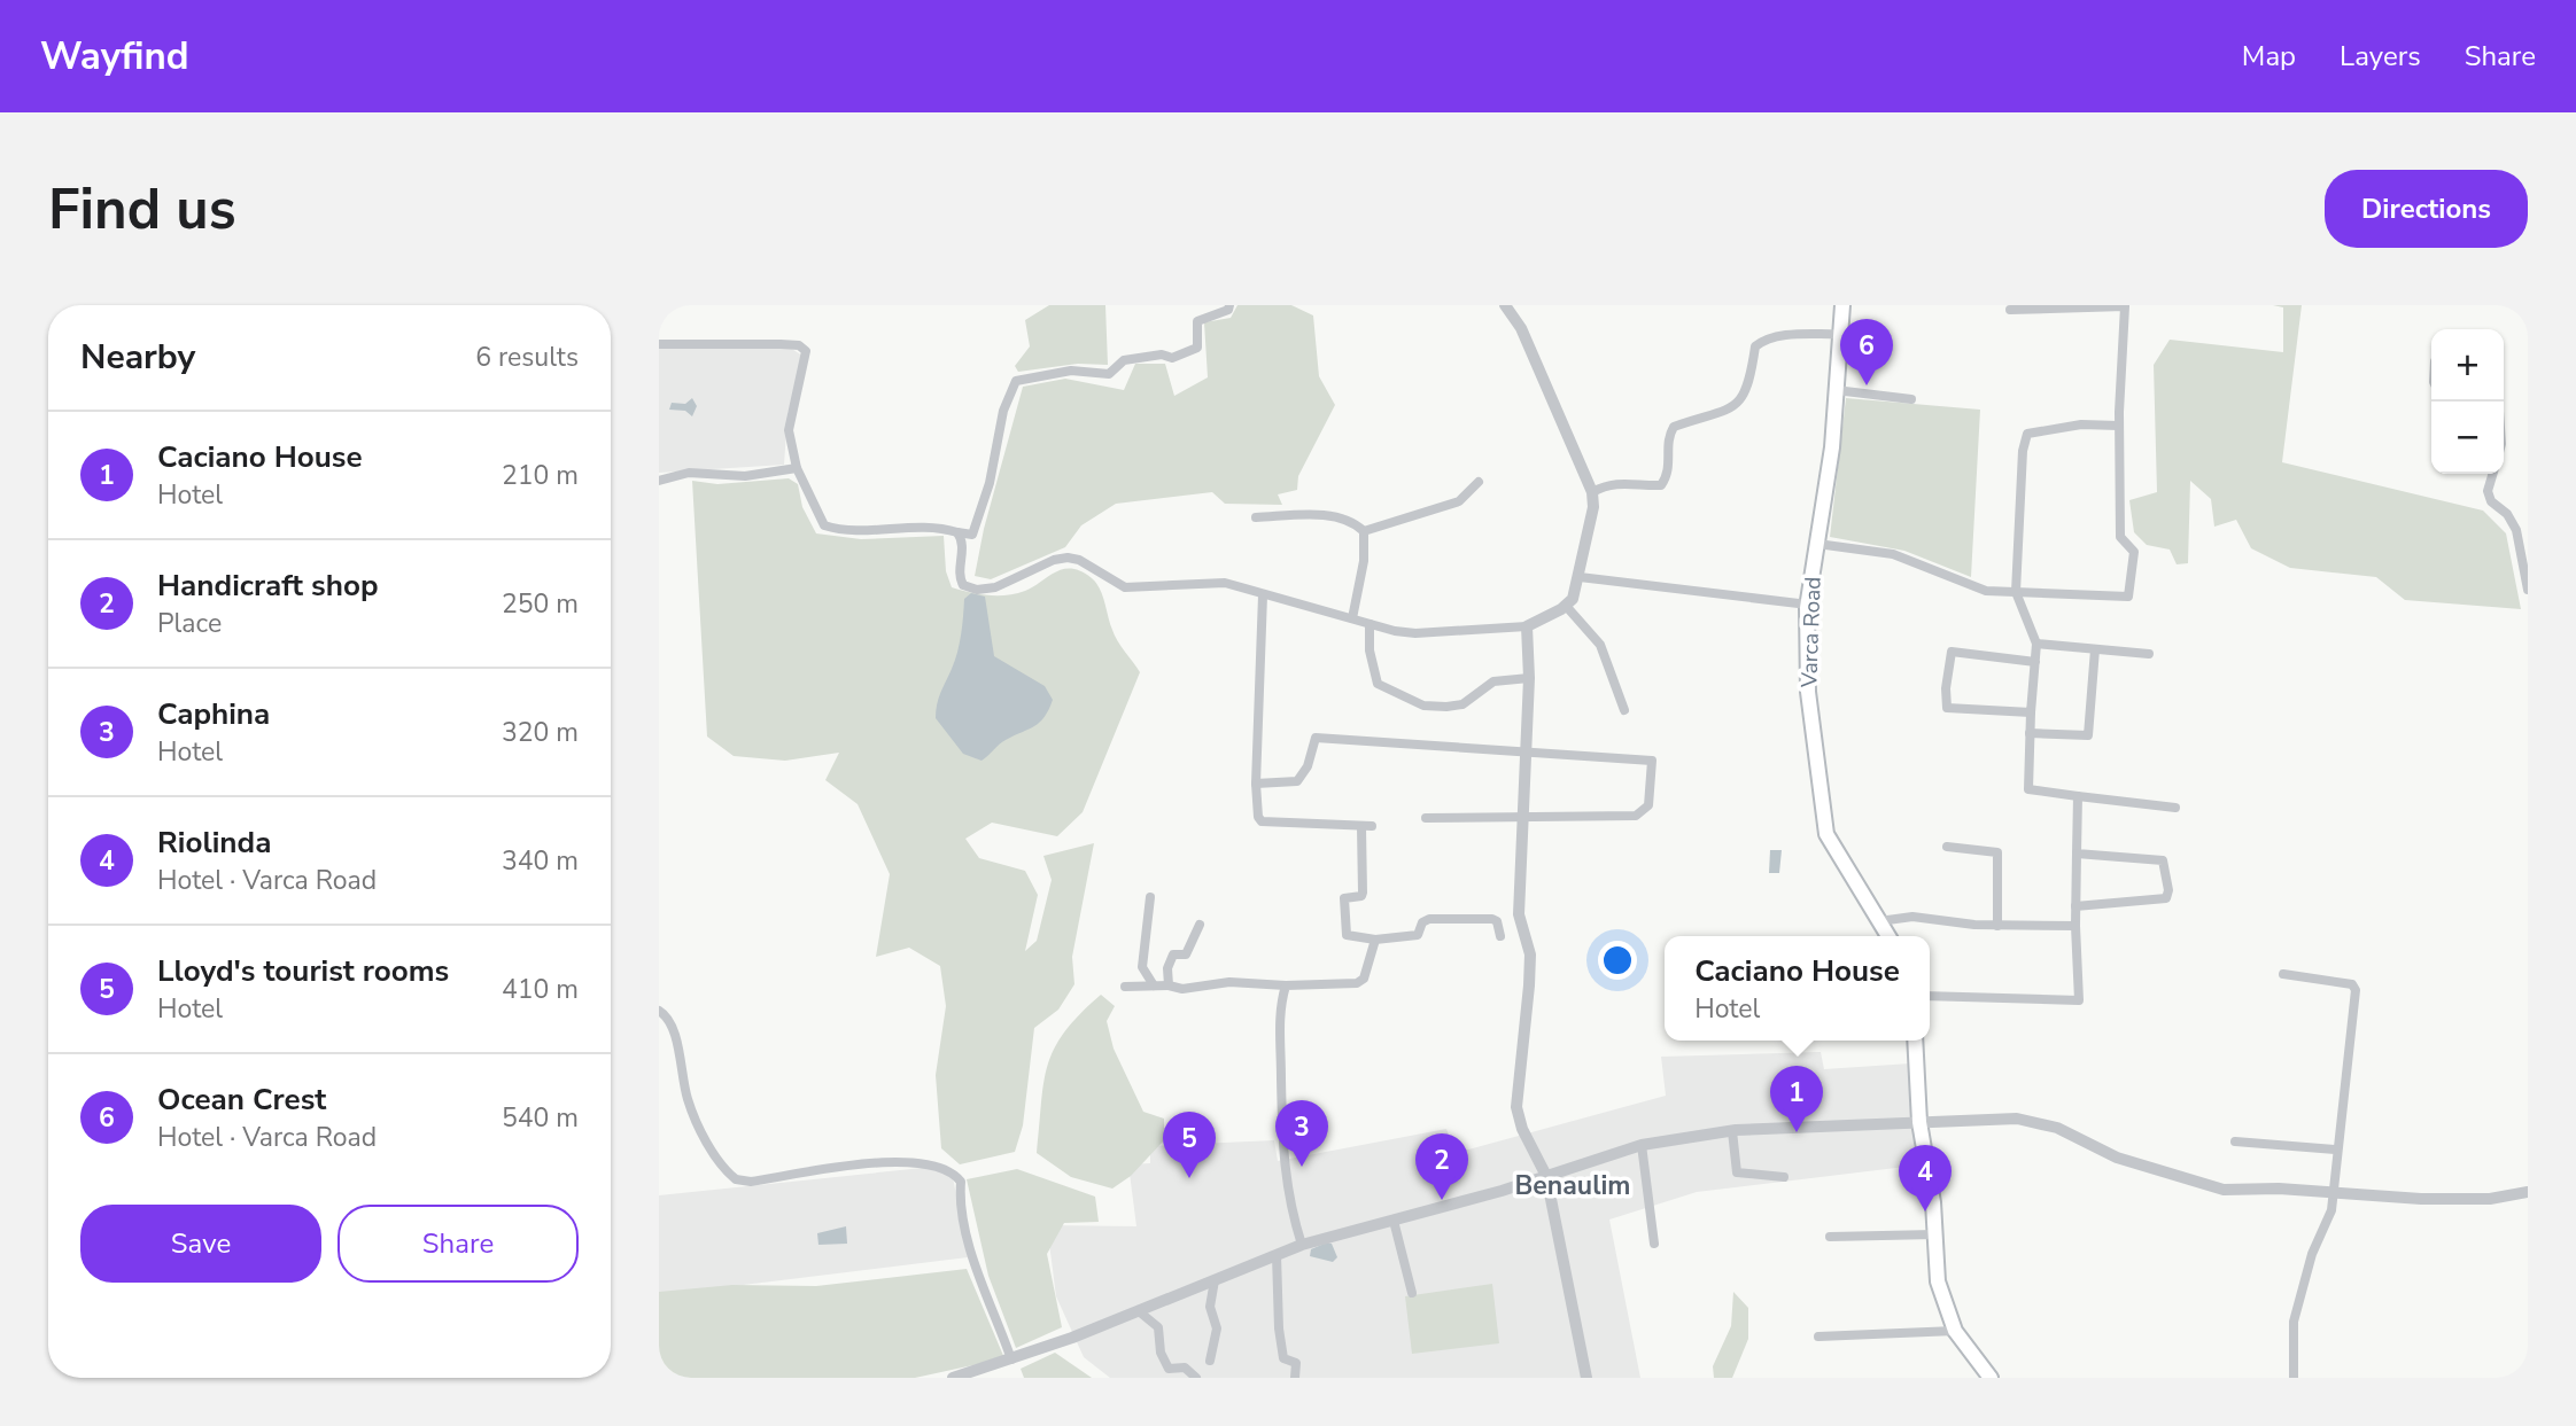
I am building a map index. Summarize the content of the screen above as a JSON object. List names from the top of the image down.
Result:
{
  "streets": {
    "main road": ["Varca Road"]
  },
  "districts": ["Benaulim"],
  "page": {
    "header": "Wayfind",
    "nav": ["Map", "Layers", "Share"],
    "buttons": [
      "Directions",
      ["Save", "Share"]
    ],
    "title": "Find us",
    "heading": ["Nearby", "6 results"],
    "pins": [
      "6",
      "1",
      "3",
      "5",
      "2",
      "4"
    ],
    "map_buttons": ["+", "−"],
    "list": [
      {
        "mark": "1",
        "name": "Caciano House",
        "note": "Hotel",
        "value": "210 m"
      },
      {
        "mark": "2",
        "name": "Handicraft shop",
        "note": "Place",
        "value": "250 m"
      },
      {
        "mark": "3",
        "name": "Caphina",
        "note": "Hotel",
        "value": "320 m"
      },
      {
        "mark": "4",
        "name": "Riolinda",
        "note": "Hotel · Varca Road",
        "value": "340 m"
      },
      {
        "mark": "5",
        "name": "Lloyd's tourist rooms",
        "note": "Hotel",
        "value": "410 m"
      },
      {
        "mark": "6",
        "name": "Ocean Crest",
        "note": "Hotel · Varca Road",
        "value": "540 m"
      }
    ],
    "popup": ["Caciano House", "Hotel"]
  }
}
